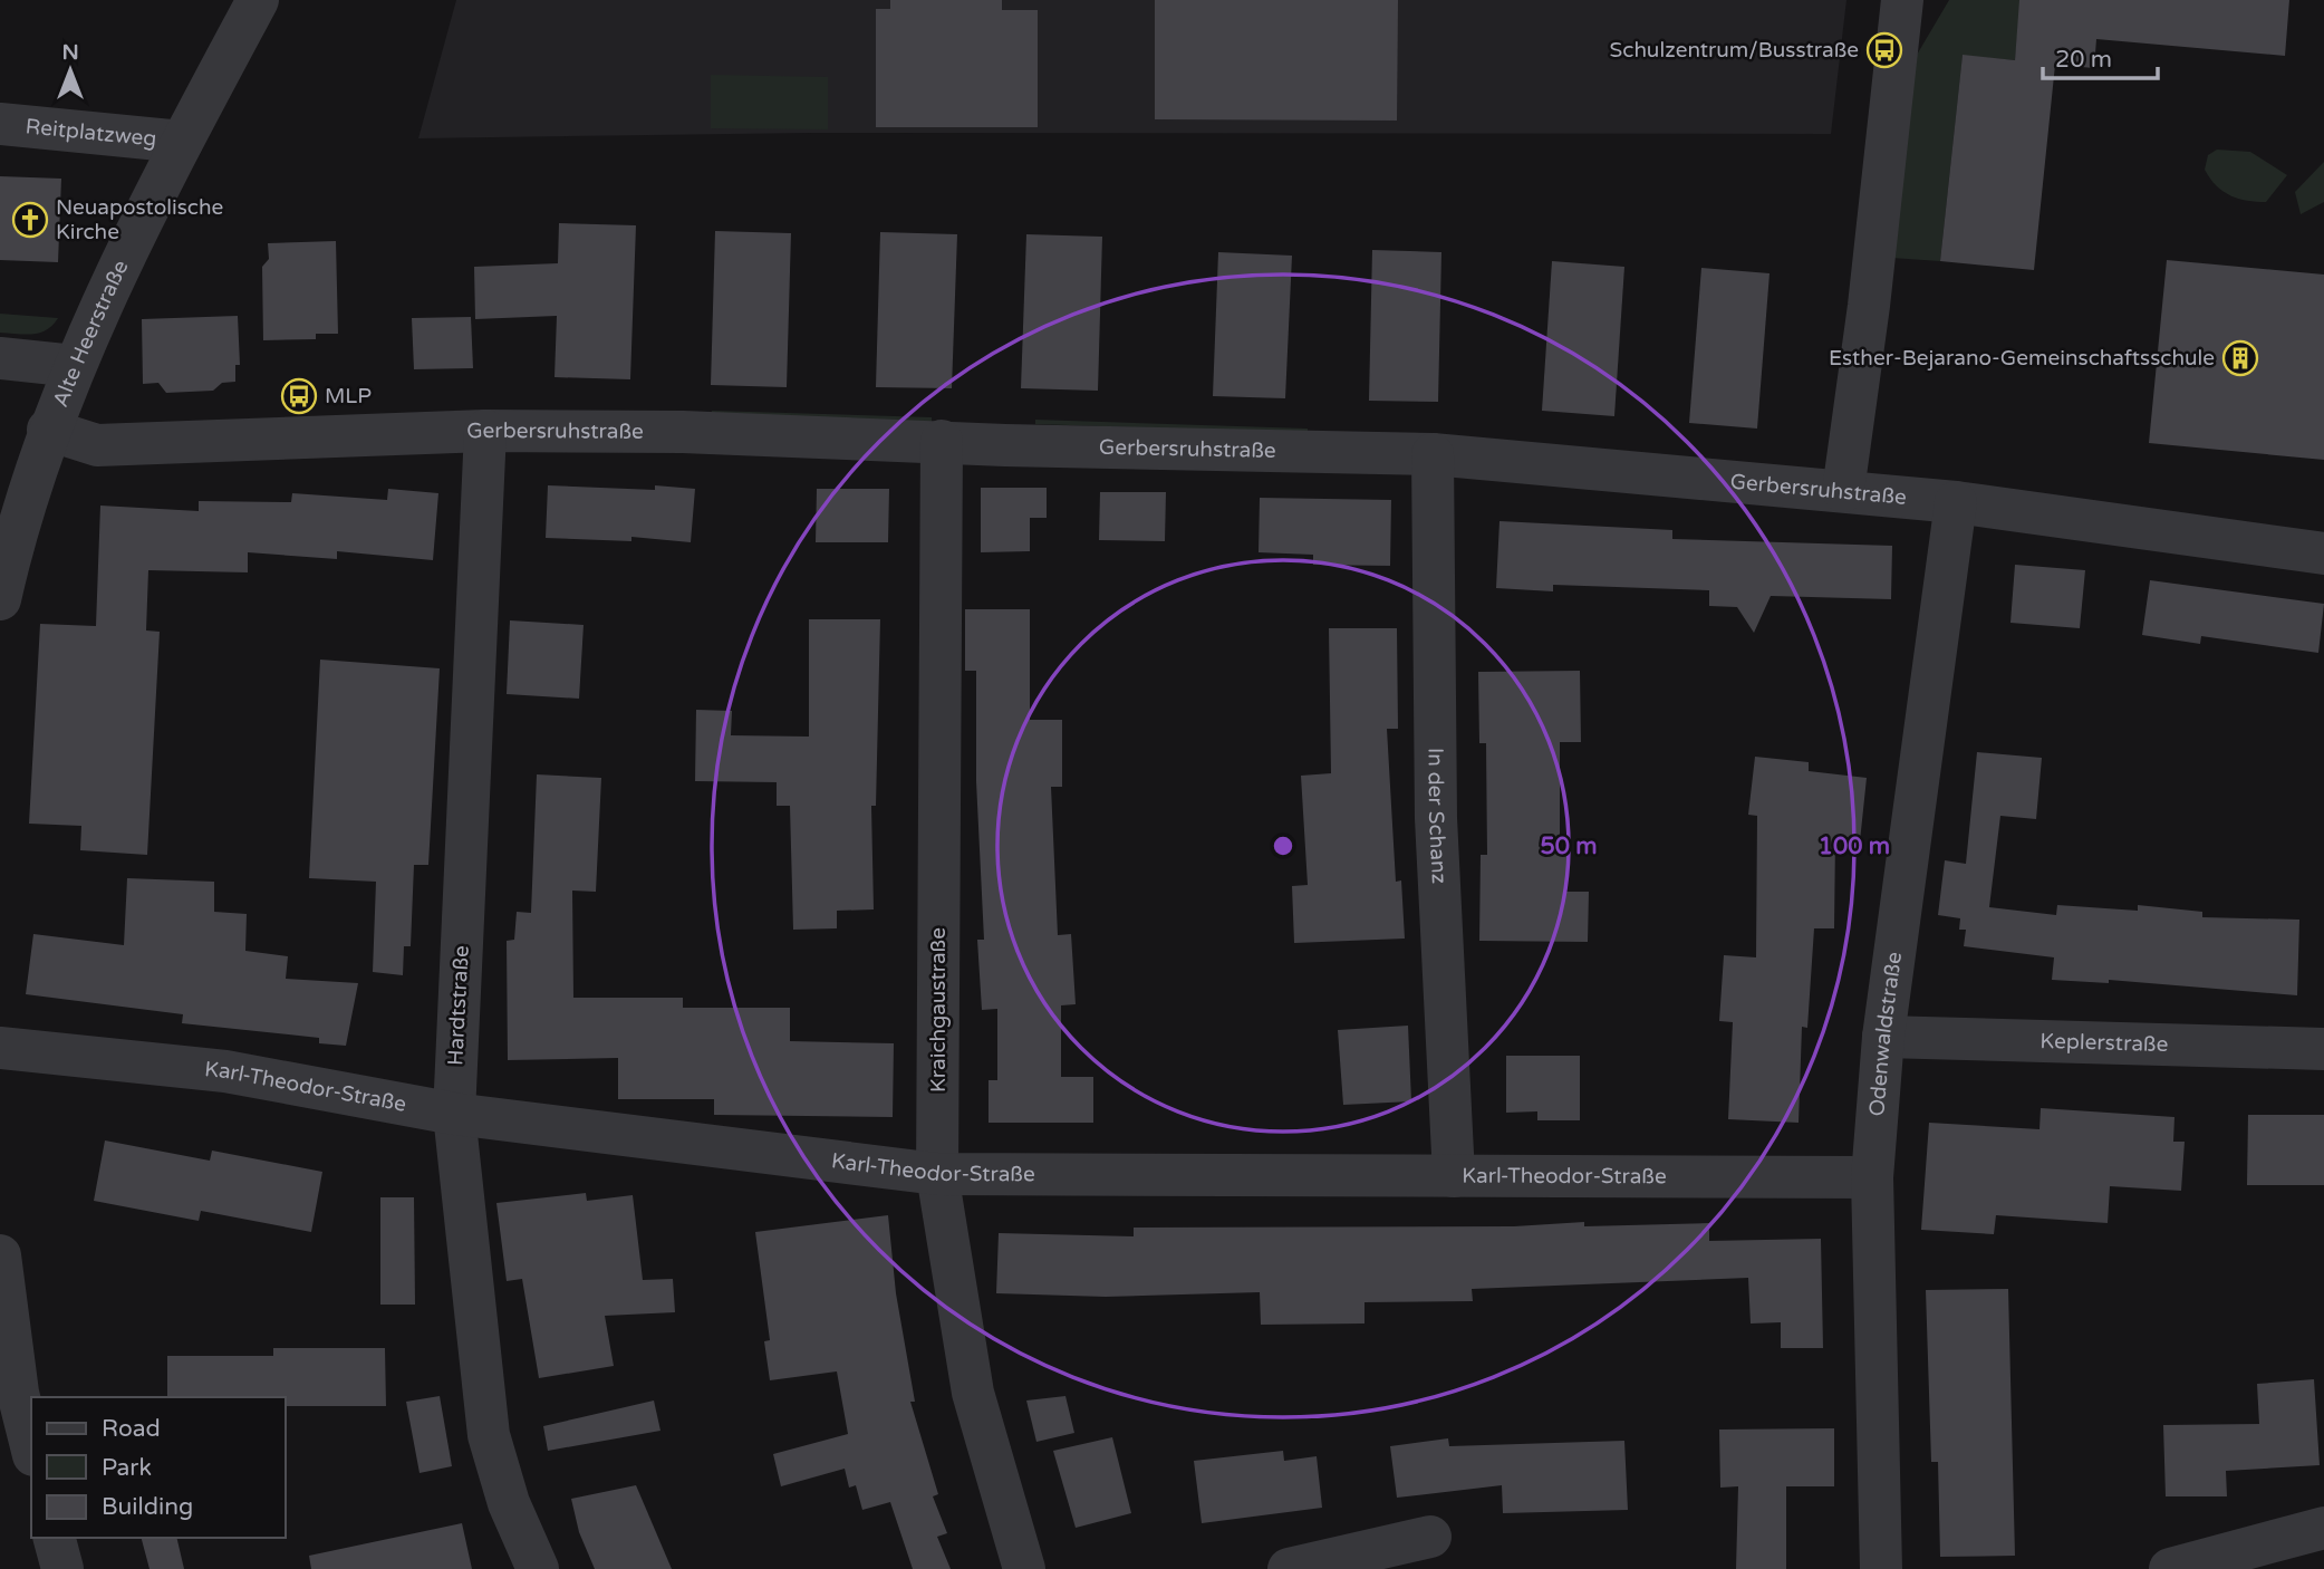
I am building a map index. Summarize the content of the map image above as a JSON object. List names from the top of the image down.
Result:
{
  "streets": {
    "street": [
      "Reitplatzweg",
      "Alte Heerstraße",
      "Gerbersruhstraße",
      "In der Schanz",
      "Hardtstraße",
      "Kraichgaustraße",
      "Odenwaldstraße",
      "Keplerstraße",
      "Karl-Theodor-Straße"
    ]
  },
  "crossings": [
    ["Reitplatzweg", "Alte Heerstraße"],
    ["Alte Heerstraße", "Gerbersruhstraße"],
    ["Gerbersruhstraße", "In der Schanz"],
    ["Gerbersruhstraße", "Hardtstraße"],
    ["Gerbersruhstraße", "Kraichgaustraße"],
    ["Gerbersruhstraße", "Odenwaldstraße"],
    ["In der Schanz", "Karl-Theodor-Straße"],
    ["Hardtstraße", "Karl-Theodor-Straße"],
    ["Kraichgaustraße", "Karl-Theodor-Straße"],
    ["Odenwaldstraße", "Keplerstraße"],
    ["Odenwaldstraße", "Karl-Theodor-Straße"]
  ],
  "places": {
    "bus stop": ["Schulzentrum/Busstraße", "MLP"],
    "church": ["Neuapostolische Kirche"],
    "building": ["Esther-Bejarano-Gemeinschaftsschule"]
  },
  "legend": ["Road", "Park", "Building"],
  "scale_bar": "20 m",
  "north": "top",
  "rings": ["50 m", "100 m"]
}
